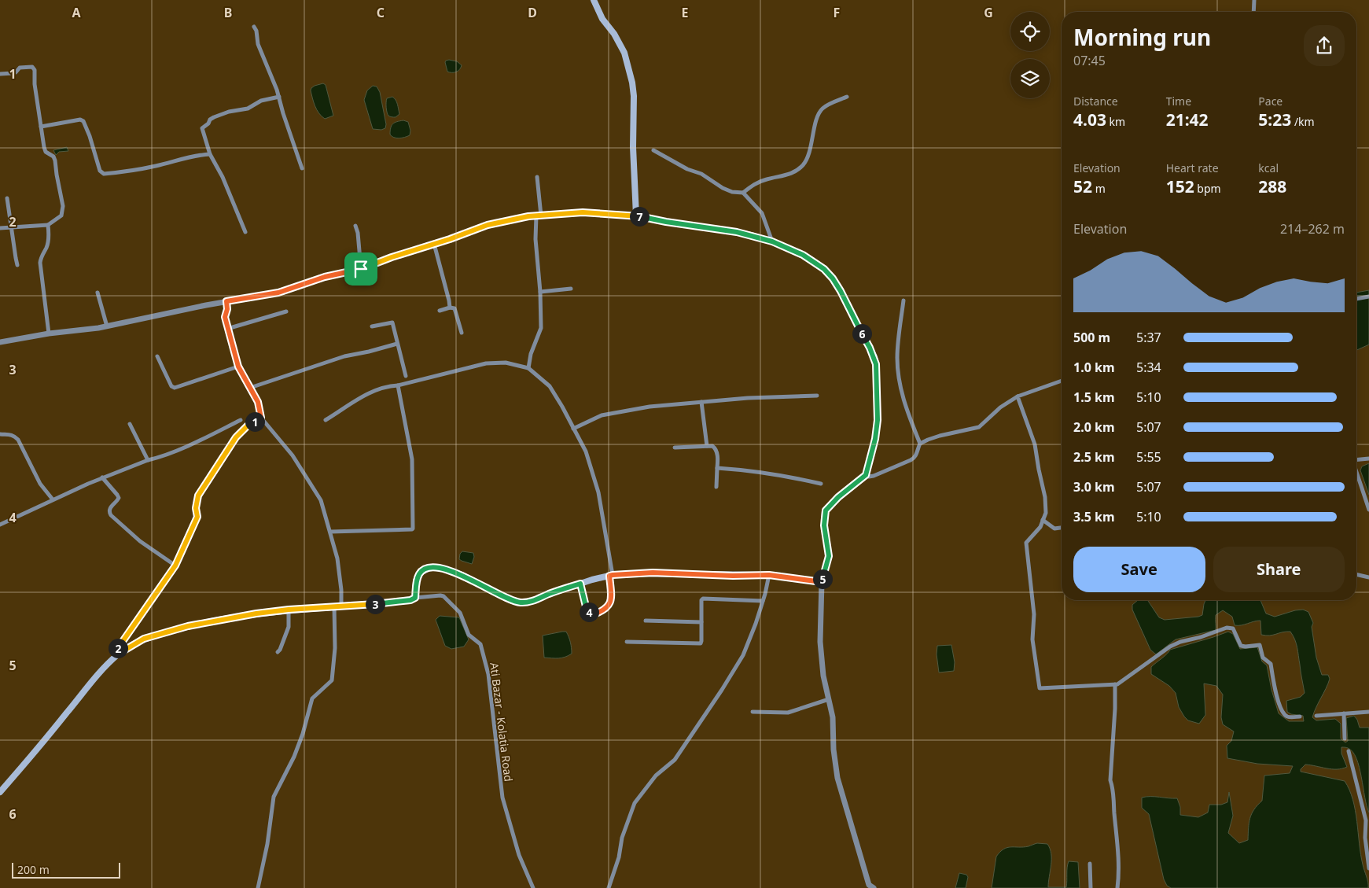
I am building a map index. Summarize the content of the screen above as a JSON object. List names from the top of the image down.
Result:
{
  "streets": {
    "street": ["Ati Bazar - Kolatia Road"]
  },
  "scale_bar": "200 m",
  "page": {
    "heading": ["Morning run", "07:45"],
    "stats": [
      ["Distance", "4.03 km"],
      ["Time", "21:42"],
      ["Pace", "5:23 /km"],
      ["Elevation", "52 m"],
      ["Heart rate", "152 bpm"],
      ["kcal", "288"]
    ],
    "pins": [
      "7",
      "6",
      "1",
      "5",
      "3",
      "4",
      "2"
    ],
    "chart": ["Elevation", "214–262 m"],
    "list": [
      {
        "name": "500 m",
        "note": "5:37"
      },
      {
        "name": "1.0 km",
        "note": "5:34"
      },
      {
        "name": "1.5 km",
        "note": "5:10"
      },
      {
        "name": "2.0 km",
        "note": "5:07"
      },
      {
        "name": "2.5 km",
        "note": "5:55"
      },
      {
        "name": "3.0 km",
        "note": "5:07"
      },
      {
        "name": "3.5 km",
        "note": "5:10"
      }
    ],
    "buttons": ["Save", "Share"],
    "scale": "200 m"
  },
  "grid": {
    "columns": [
      "A",
      "B",
      "C",
      "D",
      "E",
      "F",
      "G"
    ],
    "rows": [
      "1",
      "2",
      "3",
      "4",
      "5",
      "6"
    ]
  }
}
